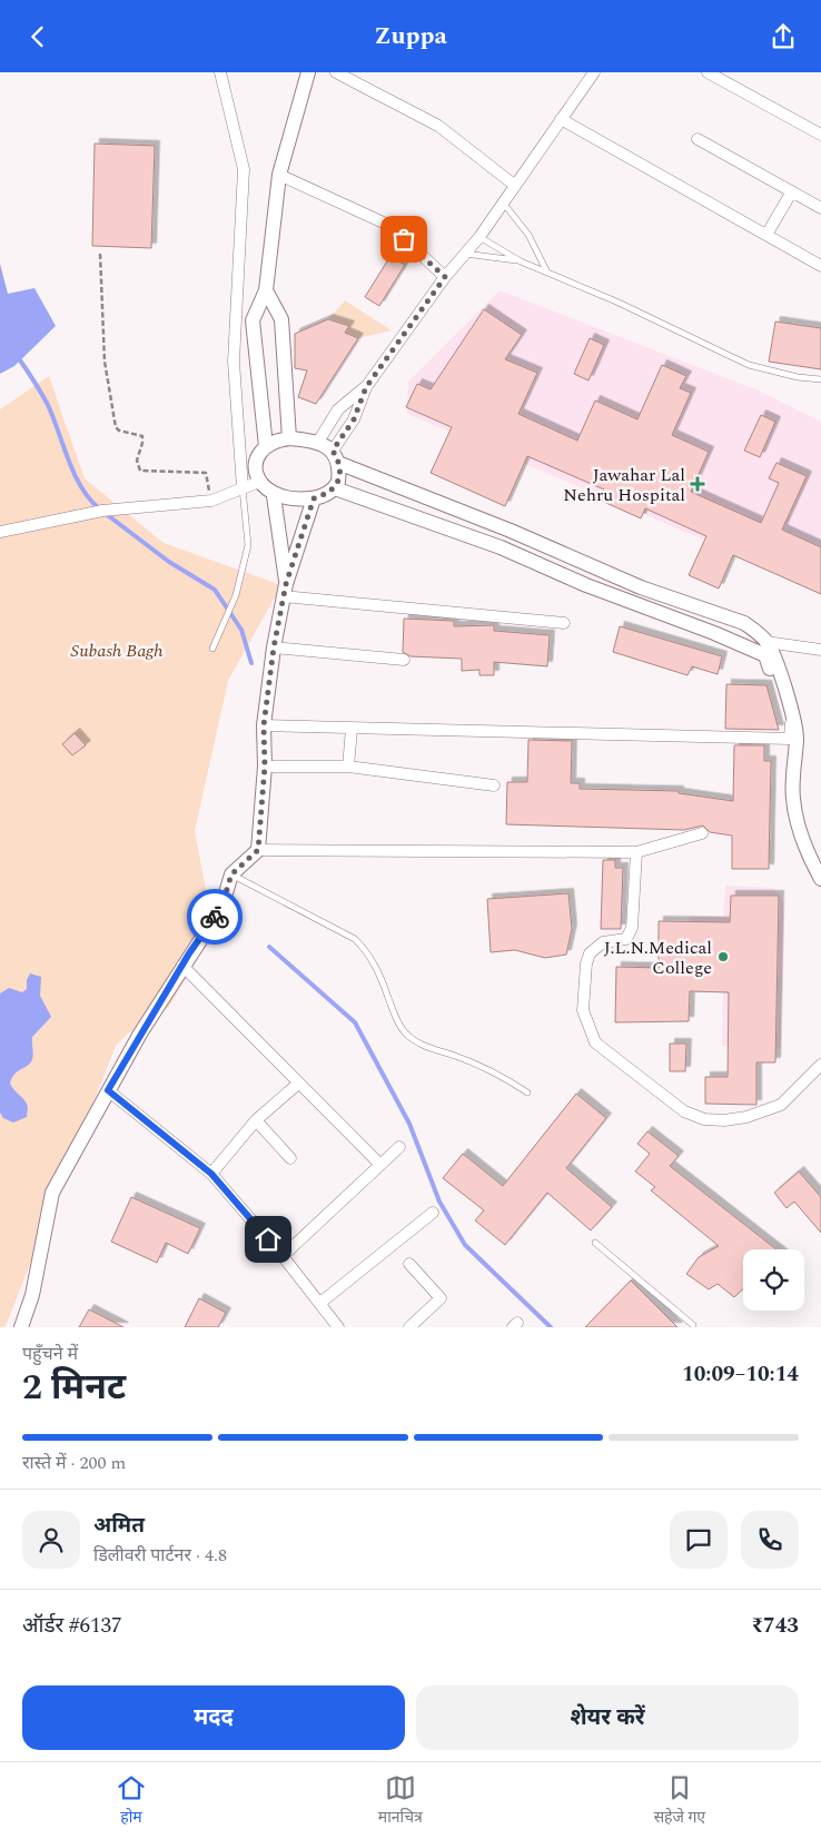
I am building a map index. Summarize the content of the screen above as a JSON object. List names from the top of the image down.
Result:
{
  "parks": ["Subash Bagh"],
  "places": {
    "health": ["Jawahar Lal Nehru Hospital"],
    "other": ["J.L.N.Medical College"]
  },
  "page": {
    "header": "Zuppa",
    "heading": ["2 मिनट", "पहुँचने में", "10:09–10:14"],
    "panel": [
      "अमित",
      "डिलीवरी पार्टनर · 4.8",
      "ऑर्डर #6137",
      "₹743"
    ],
    "bar": "रास्ते में · 200 m",
    "buttons": ["मदद", "शेयर करें"],
    "tabs": ["होम", "मानचित्र", "सहेजे गए"]
  }
}
